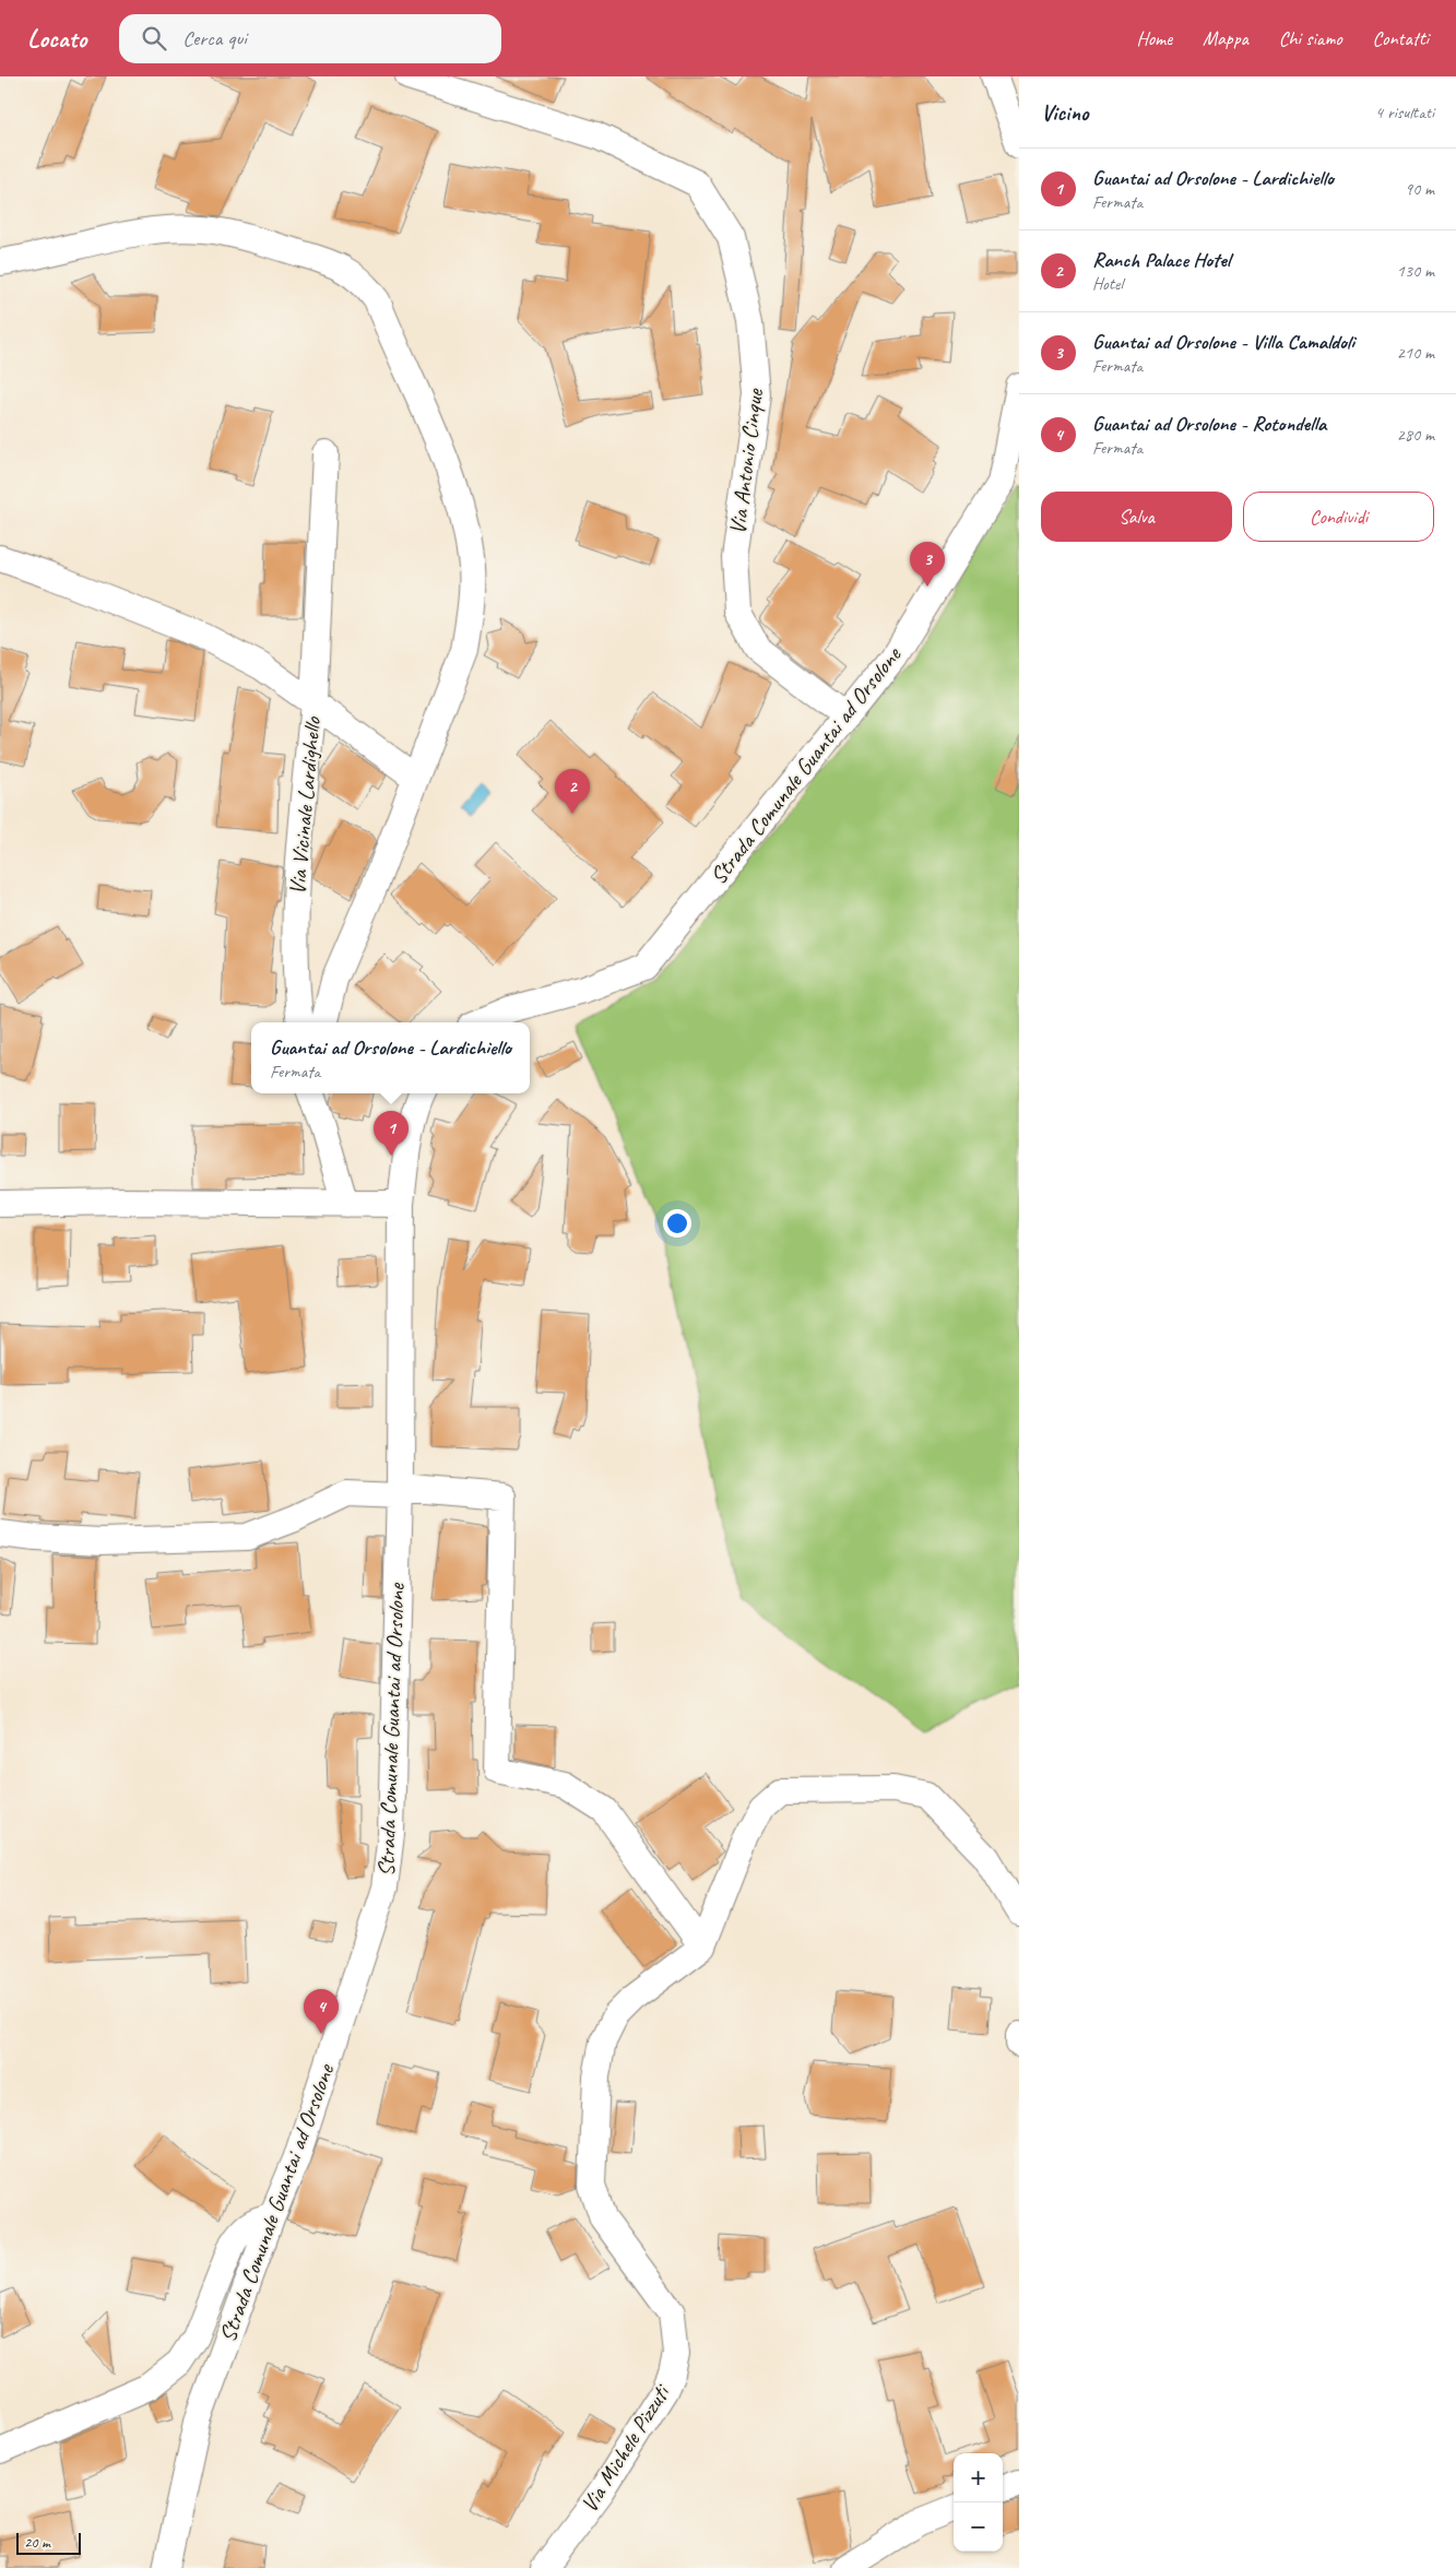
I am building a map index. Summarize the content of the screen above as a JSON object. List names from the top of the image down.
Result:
{
  "streets": {
    "street": [
      "Via Antonio Cinque",
      "Strada Comunale Guantai ad Orsolone",
      "Via Vicinale Lardighello",
      "Via Michele Pizzuti"
    ]
  },
  "crossings": [
    ["Via Antonio Cinque", "Strada Comunale Guantai ad Orsolone"]
  ],
  "scale_bar": "20 m",
  "page": {
    "header": "Locato",
    "search": "Cerca qui",
    "nav": [
      "Home",
      "Mappa",
      "Chi siamo",
      "Contatti"
    ],
    "heading": ["Vicino", "4 risultati"],
    "list": [
      {
        "mark": "1",
        "name": "Guantai ad Orsolone - Lardichiello",
        "note": "Fermata",
        "value": "90 m"
      },
      {
        "mark": "2",
        "name": "Ranch Palace Hotel",
        "note": "Hotel",
        "value": "130 m"
      },
      {
        "mark": "3",
        "name": "Guantai ad Orsolone - Villa Camaldoli",
        "note": "Fermata",
        "value": "210 m"
      },
      {
        "mark": "4",
        "name": "Guantai ad Orsolone - Rotondella",
        "note": "Fermata",
        "value": "280 m"
      }
    ],
    "buttons": ["Salva", "Condividi"],
    "pins": [
      "3",
      "2",
      "1",
      "4"
    ],
    "popup": ["Guantai ad Orsolone - Lardichiello", "Fermata"],
    "map_buttons": ["+", "−"],
    "scale": "20 m"
  }
}
